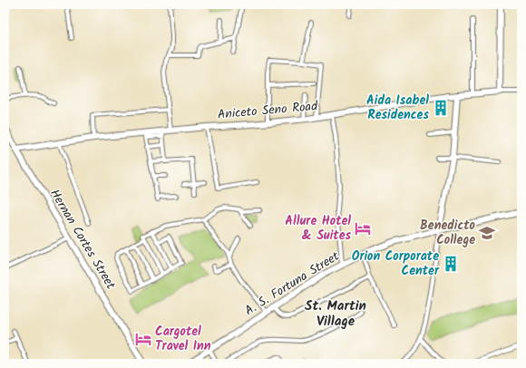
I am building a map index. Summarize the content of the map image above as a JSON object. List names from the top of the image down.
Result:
{
  "streets": {
    "street": ["Aniceto Seno Road", "Hernan Cortes Street", "A. S. Fortuna Street"]
  },
  "crossings": [
    ["Aniceto Seno Road", "Hernan Cortes Street"]
  ],
  "districts": ["St. Martin Village"],
  "places": {
    "building": ["Aida Isabel Residences", "Orion Corporate Center"],
    "hotel": ["Allure Hotel & Suites", "Cargotel Travel Inn"],
    "school or university": ["Benedicto College"]
  }
}
